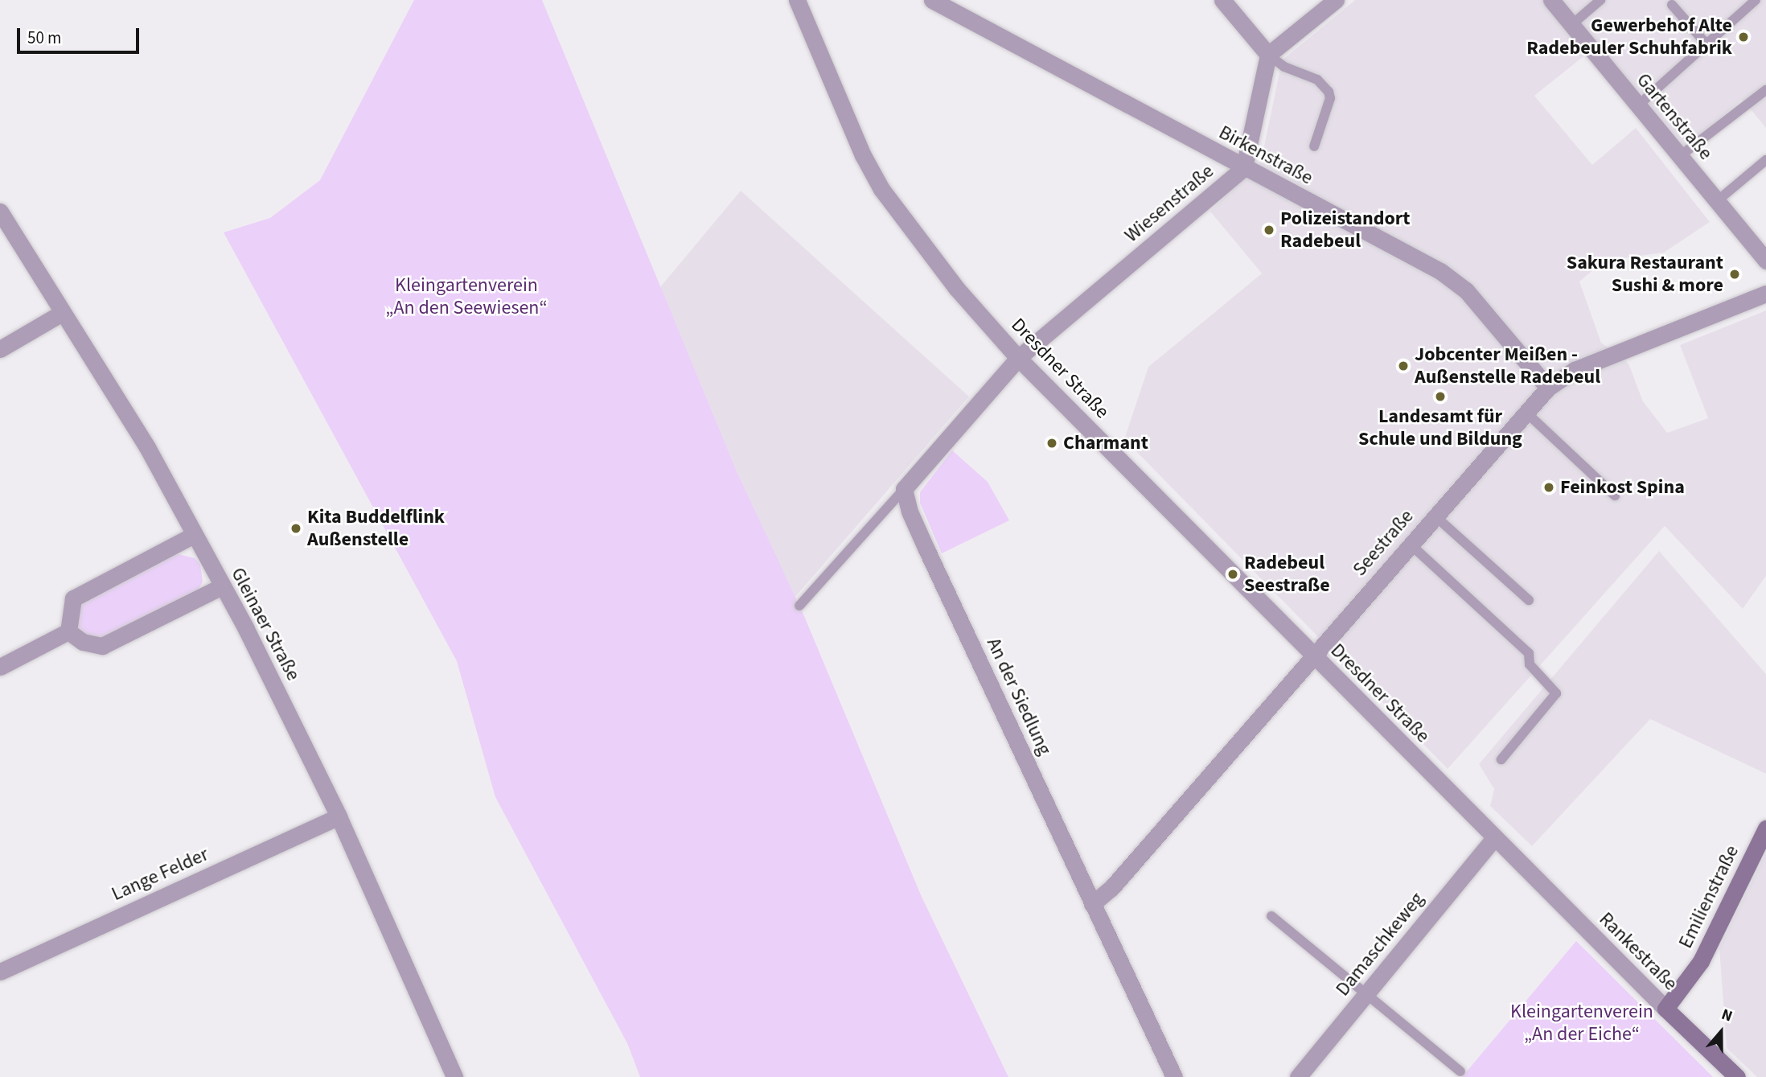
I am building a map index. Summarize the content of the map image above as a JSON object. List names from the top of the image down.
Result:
{
  "streets": {
    "street": [
      "Gartenstraße",
      "Birkenstraße",
      "Wiesenstraße",
      "Dresdner Straße",
      "Seestraße",
      "Gleinaer Straße",
      "An der Siedlung",
      "Lange Felder",
      "Emilienstraße",
      "Damaschkeweg",
      "Rankestraße"
    ]
  },
  "crossings": [
    ["Birkenstraße", "Wiesenstraße"],
    ["Birkenstraße", "Seestraße"],
    ["Wiesenstraße", "Dresdner Straße"],
    ["Dresdner Straße", "Seestraße"],
    ["Dresdner Straße", "Damaschkeweg"],
    ["Dresdner Straße", "Rankestraße"],
    ["Seestraße", "An der Siedlung"],
    ["Gleinaer Straße", "Lange Felder"],
    ["Emilienstraße", "Rankestraße"]
  ],
  "parks": ["Kleingartenverein „An den Seewiesen“", "Kleingartenverein „An der Eiche“"],
  "places": [
    "Gewerbehof Alte Radebeuler Schuhfabrik",
    "Polizeistandort Radebeul",
    "Sakura Restaurant Sushi & more",
    "Jobcenter Meißen - Außenstelle Radebeul",
    "Landesamt für Schule und Bildung",
    "Charmant",
    "Feinkost Spina",
    "Kita Buddelflink Außenstelle",
    "Radebeul Seestraße"
  ],
  "scale_bar": "50 m",
  "north": "top"
}
